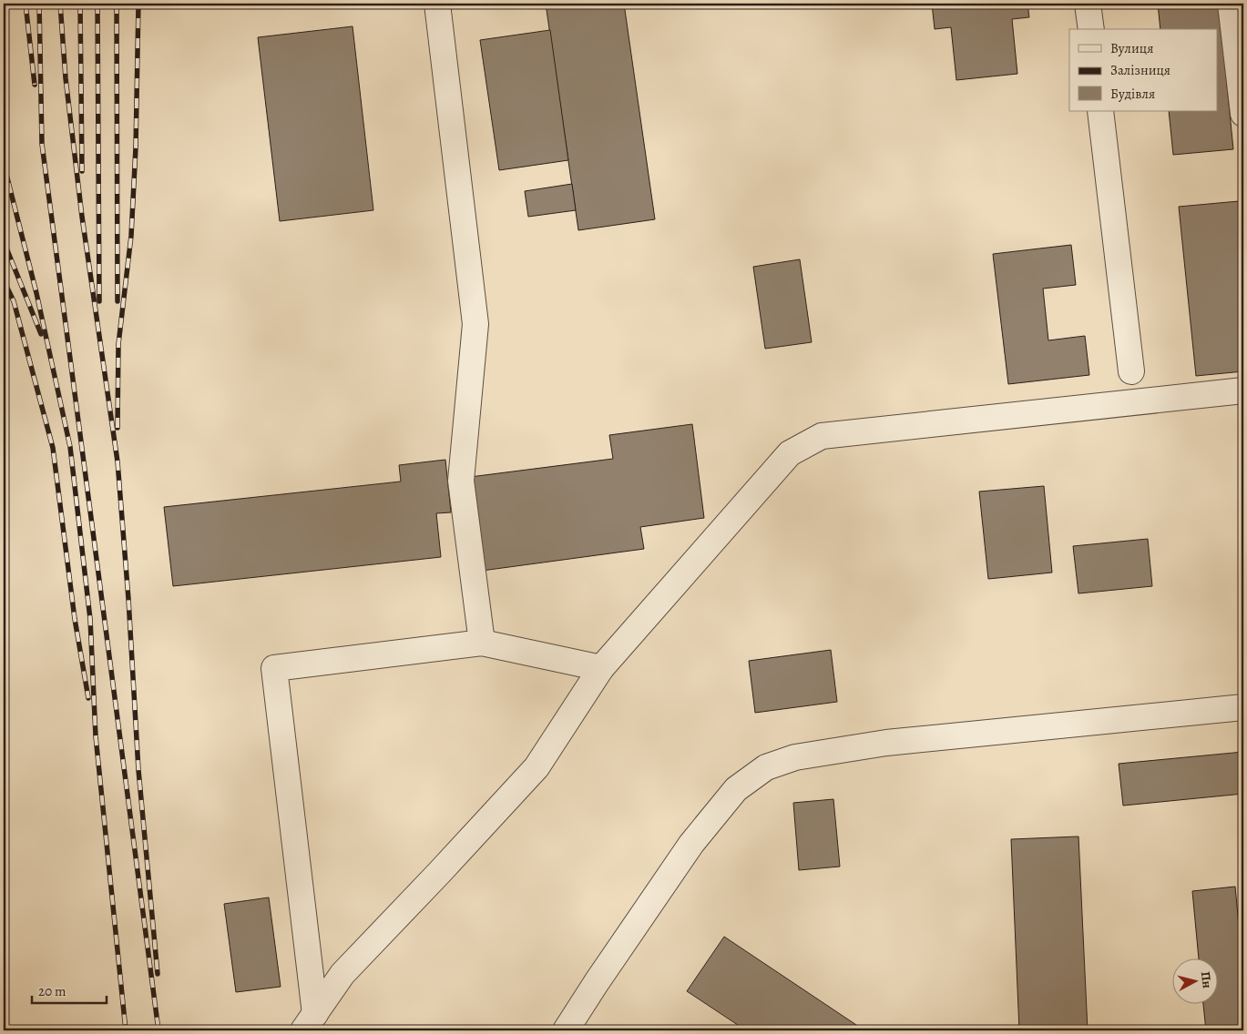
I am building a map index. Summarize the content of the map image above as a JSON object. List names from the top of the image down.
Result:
{
  "legend": ["Вулиця", "Залізниця", "Будівля"],
  "scale_bar": "20 m",
  "north": "right"
}
